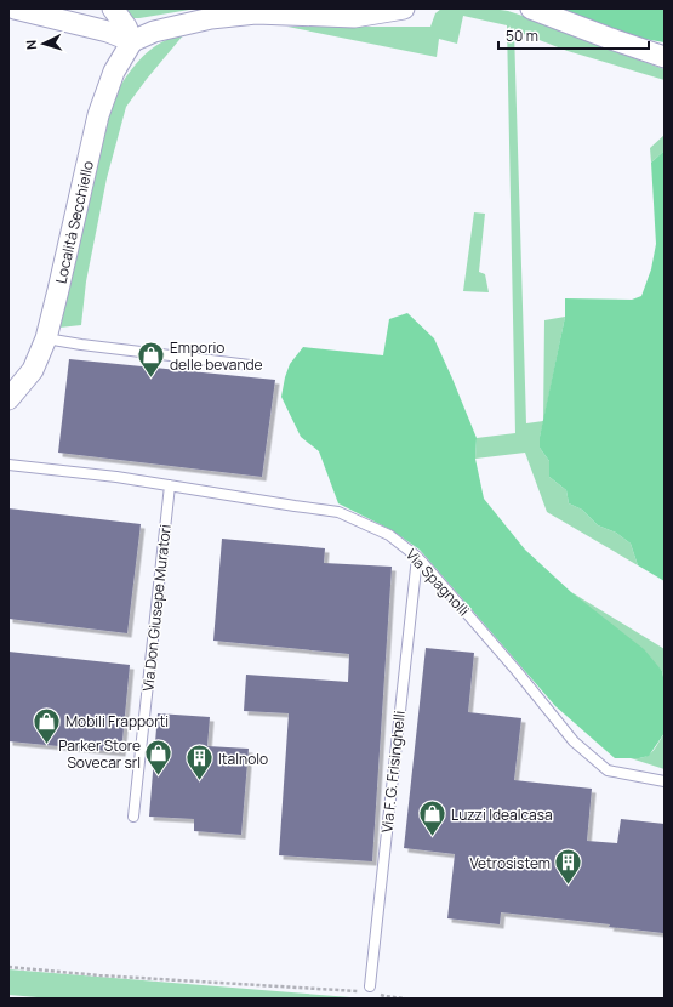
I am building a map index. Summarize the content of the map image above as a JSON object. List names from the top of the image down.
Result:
{
  "streets": {
    "street": ["Località Secchiello"],
    "lane": ["Via Spagnolli", "Via Don Giusepe Muratori", "Via F. G. Frisinghelli"]
  },
  "crossings": [
    ["Via Spagnolli", "Via Don Giusepe Muratori"],
    ["Via Spagnolli", "Via F. G. Frisinghelli"]
  ],
  "places": {
    "shop": [
      "Emporio delle bevande",
      "Mobili Frapporti",
      "Parker Store Sovecar srl",
      "Luzzi Idealcasa"
    ],
    "building": ["Italnolo", "Vetrosistem"]
  },
  "scale_bar": "50 m",
  "north": "left"
}
